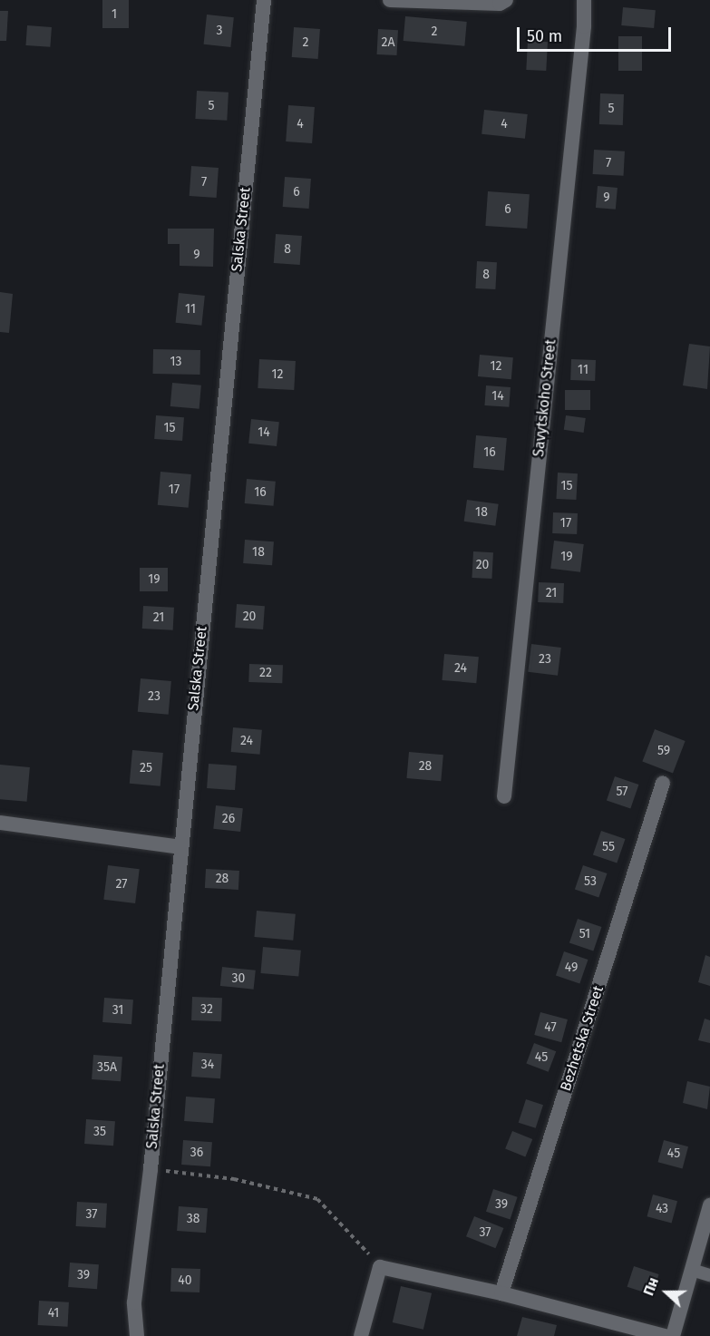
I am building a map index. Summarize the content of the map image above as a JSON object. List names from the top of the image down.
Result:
{
  "streets": {
    "street": ["Salska Street", "Savytskoho Street", "Bezhetska Street"]
  },
  "house_numbers": [
    "1",
    "3",
    "2",
    "2",
    "2А",
    "5",
    "5",
    "4",
    "4",
    "7",
    "7",
    "6",
    "9",
    "6",
    "8",
    "9",
    "8",
    "11",
    "13",
    "12",
    "11",
    "12",
    "14",
    "15",
    "14",
    "16",
    "15",
    "17",
    "16",
    "18",
    "17",
    "18",
    "19",
    "20",
    "19",
    "21",
    "20",
    "21",
    "23",
    "24",
    "22",
    "23",
    "24",
    "59",
    "28",
    "25",
    "57",
    "26",
    "55",
    "28",
    "53",
    "27",
    "51",
    "49",
    "30",
    "32",
    "31",
    "47",
    "45",
    "34",
    "35А",
    "35",
    "36",
    "45",
    "39",
    "43",
    "37",
    "38",
    "37",
    "39",
    "40",
    "41"
  ],
  "scale_bar": "50 m",
  "north": "left"
}
